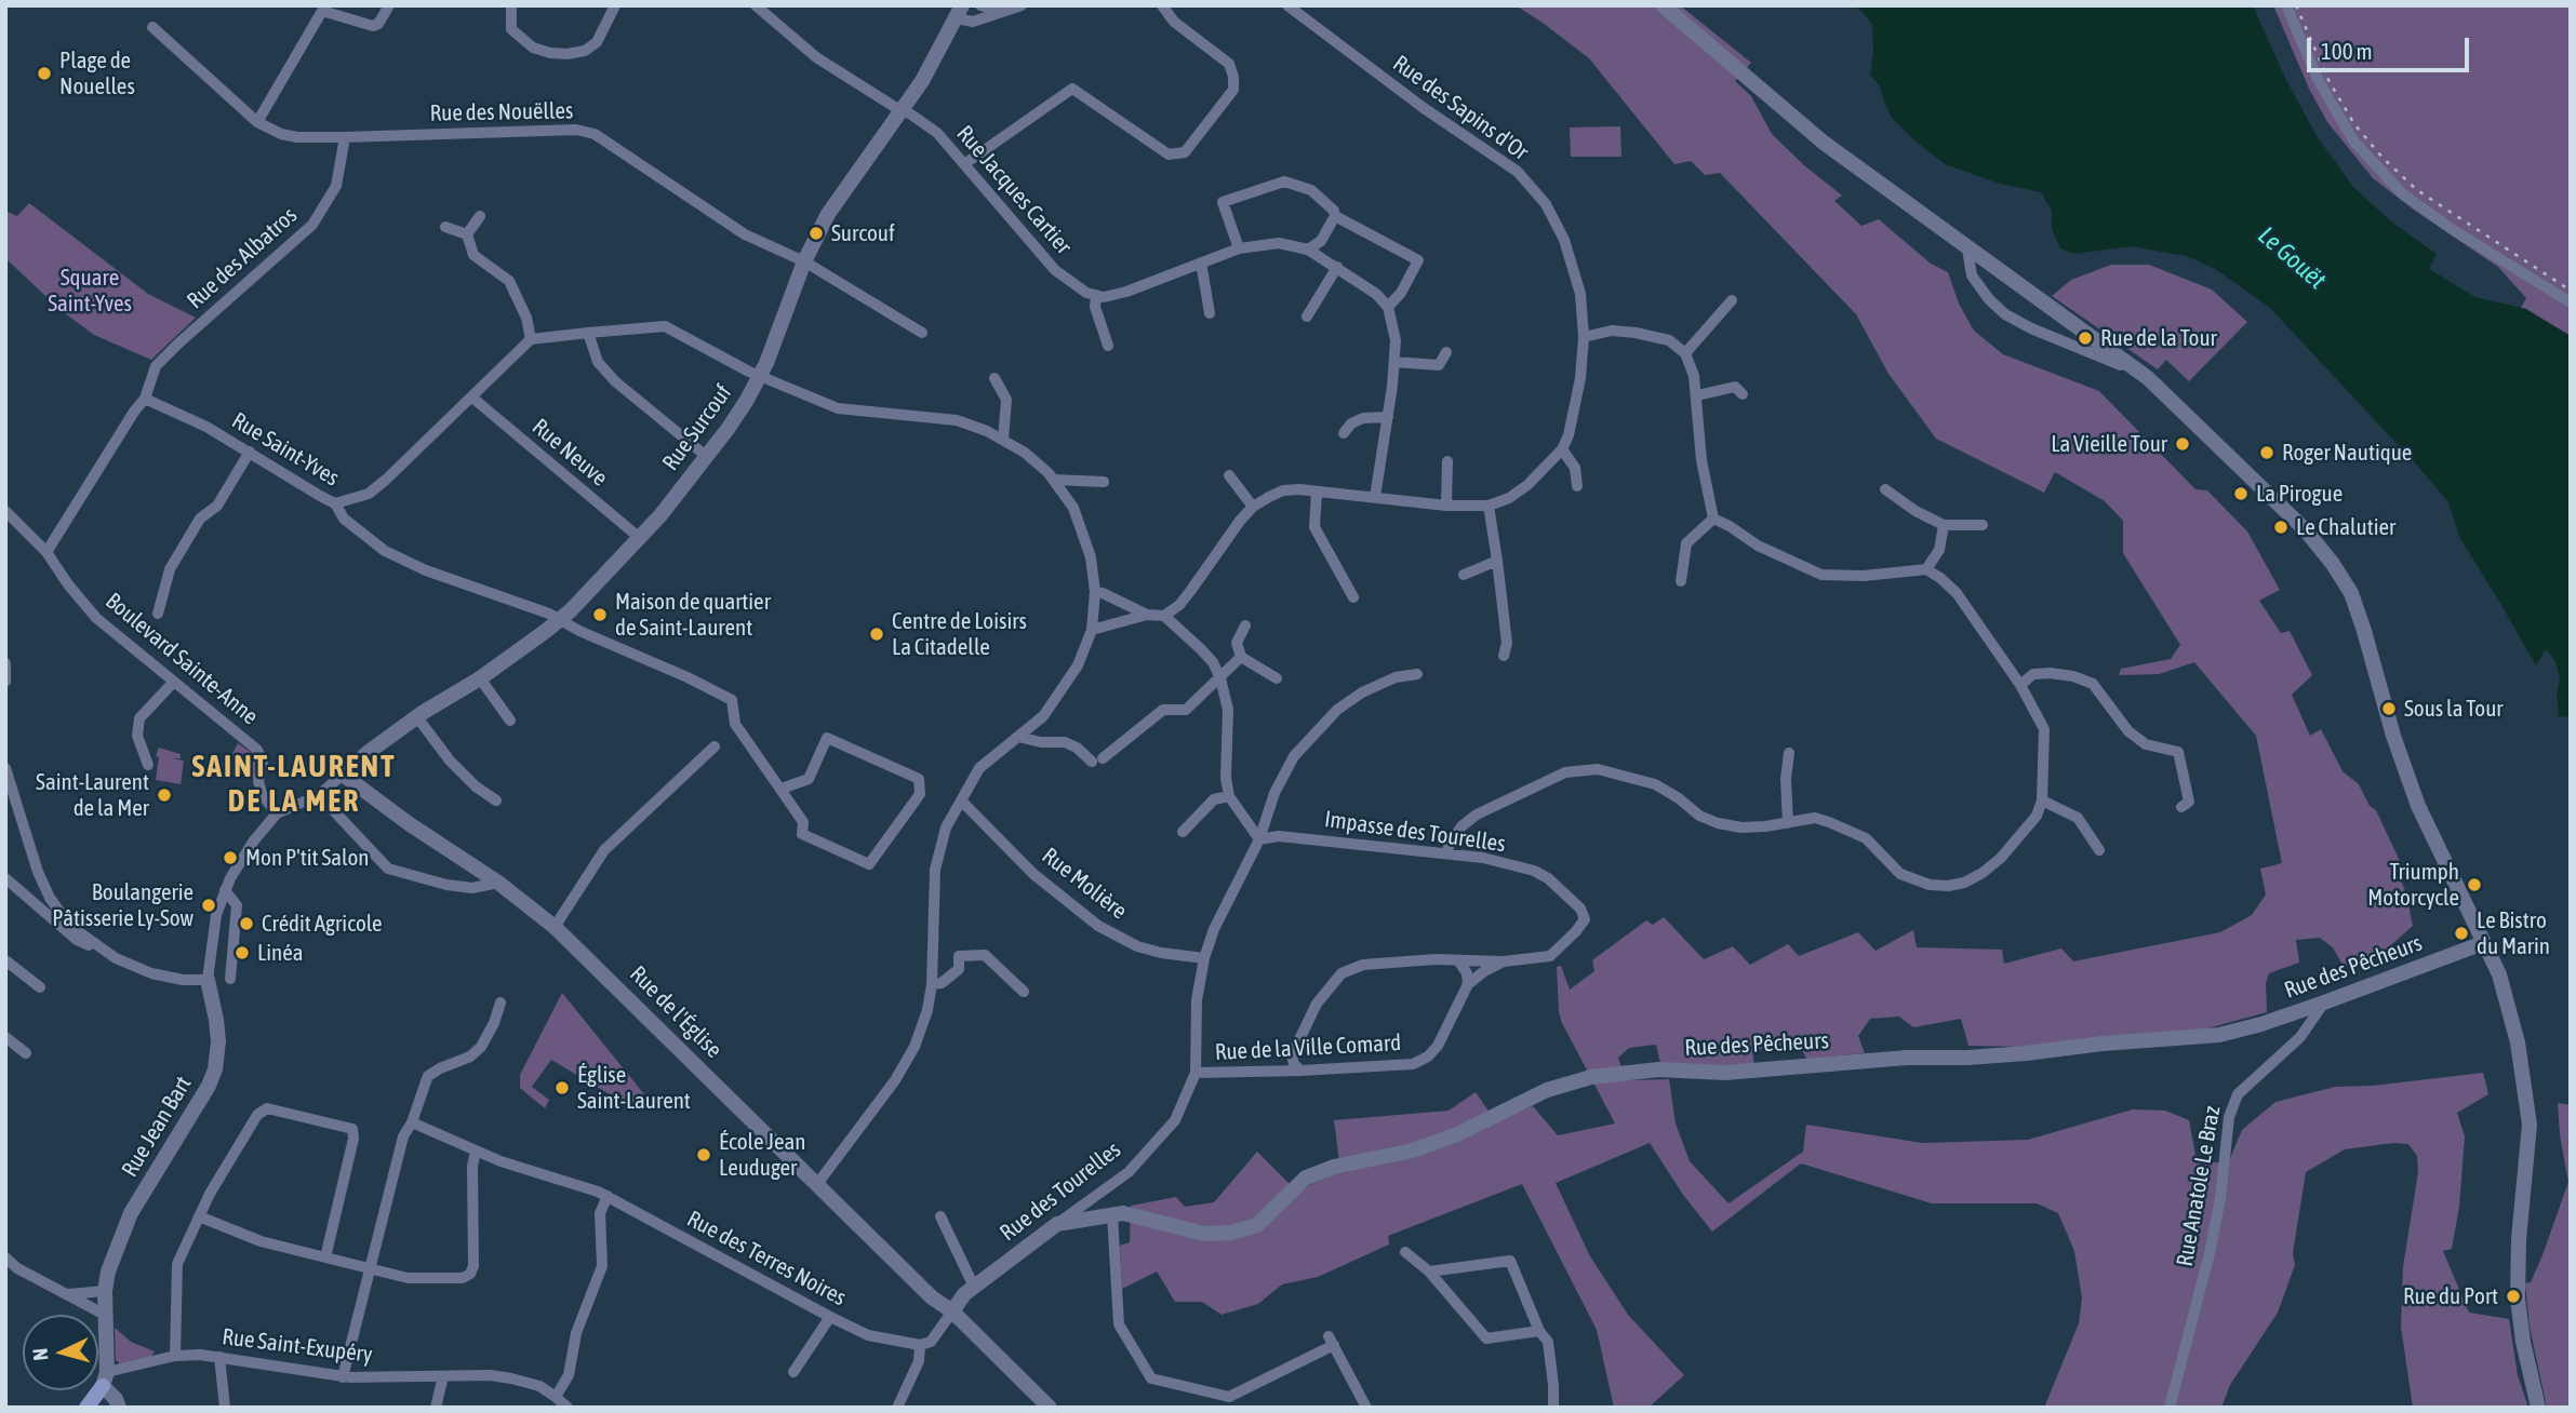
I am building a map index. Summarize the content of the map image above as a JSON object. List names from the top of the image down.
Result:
{
  "streets": {
    "street": [
      "Rue des Sapins d'Or",
      "Rue des Nouëlles",
      "Rue Jacques Cartier",
      "Rue des Albatros",
      "Rue Surcouf",
      "Rue Saint-Yves",
      "Rue Neuve",
      "Boulevard Sainte-Anne",
      "Impasse des Tourelles",
      "Rue Molière",
      "Rue des Pêcheurs",
      "Rue de l'Église",
      "Rue de la Ville Comard",
      "Rue Jean Bart",
      "Rue Anatole Le Braz",
      "Rue des Tourelles",
      "Rue des Terres Noires",
      "Rue Saint-Exupéry"
    ]
  },
  "crossings": [
    ["Rue des Nouëlles", "Rue des Albatros"],
    ["Rue des Nouëlles", "Rue Surcouf"],
    ["Rue Jacques Cartier", "Rue Surcouf"],
    ["Rue des Albatros", "Rue Saint-Yves"],
    ["Rue Surcouf", "Rue Saint-Yves"],
    ["Rue Surcouf", "Rue Neuve"],
    ["Rue Surcouf", "Rue de l'Église"],
    ["Rue Surcouf", "Rue Jean Bart"],
    ["Boulevard Sainte-Anne", "Rue Jean Bart"],
    ["Impasse des Tourelles", "Rue des Tourelles"],
    ["Rue Molière", "Rue des Tourelles"],
    ["Rue des Pêcheurs", "Rue Anatole Le Braz"],
    ["Rue des Pêcheurs", "Rue des Tourelles"],
    ["Rue de l'Église", "Rue Jean Bart"],
    ["Rue de l'Église", "Rue des Tourelles"],
    ["Rue de la Ville Comard", "Rue des Tourelles"],
    ["Rue Jean Bart", "Rue Saint-Exupéry"]
  ],
  "districts": ["SAINT-LAURENT DE LA MER"],
  "water": ["Le Gouët"],
  "parks": ["Square Saint-Yves"],
  "places": [
    "Plage de Nouelles",
    "Surcouf",
    "Rue de la Tour",
    "La Vieille Tour",
    "Roger Nautique",
    "La Pirogue",
    "Le Chalutier",
    "Maison de quartier de Saint-Laurent",
    "Centre de Loisirs La Citadelle",
    "Sous la Tour",
    "Saint-Laurent de la Mer",
    "Mon P'tit Salon",
    "Triumph Motorcycle",
    "Boulangerie Pâtisserie Ly-Sow",
    "Crédit Agricole",
    "Le Bistro du Marin",
    "Linéa",
    "Église Saint-Laurent",
    "École Jean Leuduger",
    "Rue du Port"
  ],
  "scale_bar": "100 m",
  "north": "left"
}
